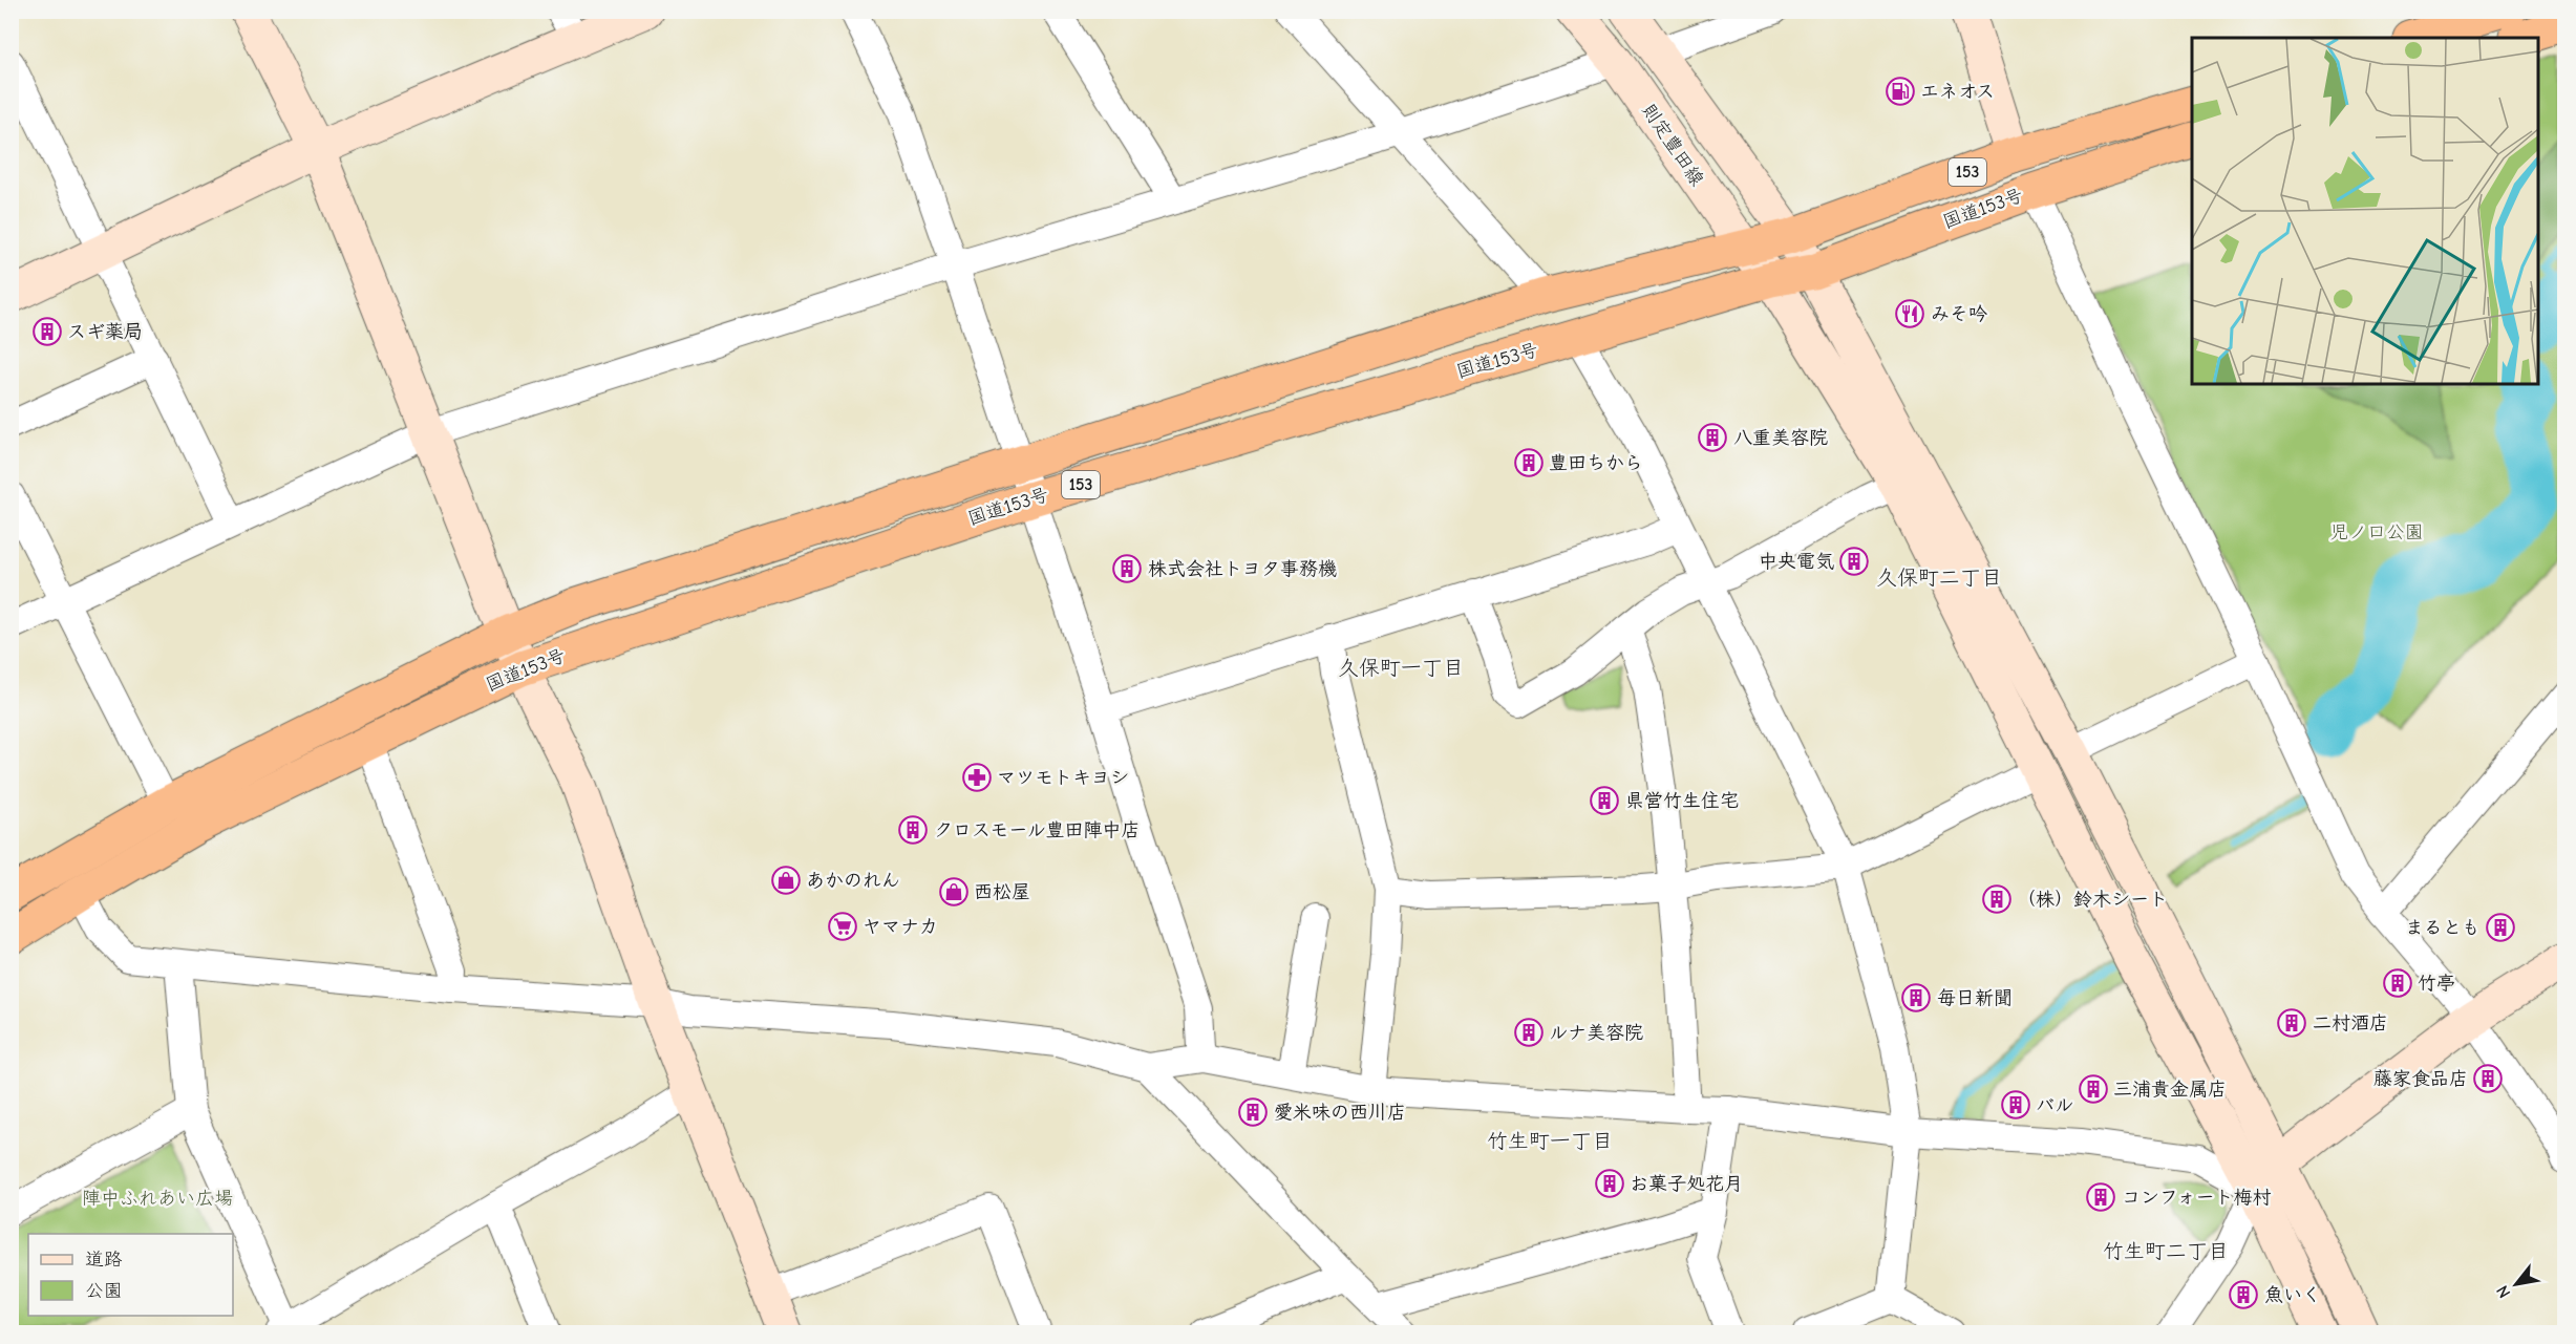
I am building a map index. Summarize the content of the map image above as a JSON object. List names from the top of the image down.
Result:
{
  "streets": {
    "highway": ["153", "国道153号"],
    "street": ["則定豊田線"]
  },
  "crossings": [
    ["則定豊田線", "国道153号"]
  ],
  "districts": [
    "久保町二丁目",
    "久保町一丁目",
    "竹生町一丁目",
    "竹生町二丁目"
  ],
  "parks": ["児ノ口公園", "陣中ふれあい広場"],
  "places": {
    "fuel station": ["エネオス"],
    "restaurant": ["みそ吟"],
    "building": [
      "スギ薬局",
      "八重美容院",
      "豊田ちから",
      "中央電気",
      "株式会社トヨタ事務機",
      "県営竹生住宅",
      "クロスモール豊田陣中店",
      "（株）鈴木シート",
      "まるとも",
      "竹亭",
      "毎日新聞",
      "二村酒店",
      "ルナ美容院",
      "藤家食品店",
      "三浦貴金属店",
      "バル",
      "愛米味の西川店",
      "お菓子処花月",
      "コンフォート梅村",
      "魚いく"
    ],
    "pharmacy": ["マツモトキヨシ"],
    "shop": ["あかのれん", "西松屋"],
    "supermarket": ["ヤマナカ"]
  },
  "legend": ["道路", "公園"],
  "north": "bottom left"
}
